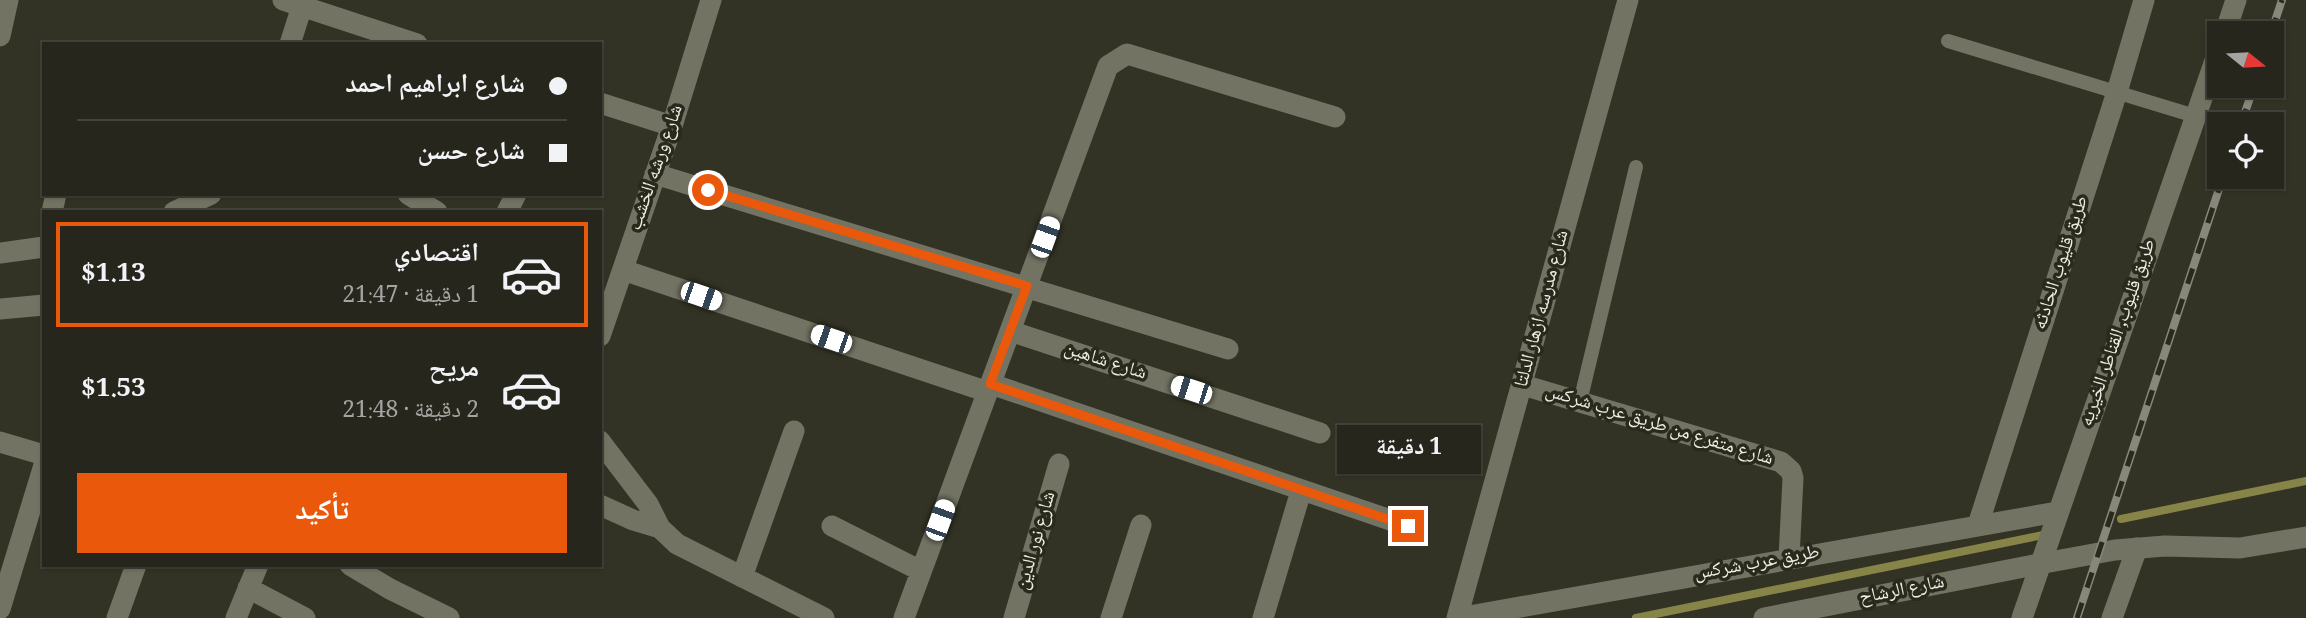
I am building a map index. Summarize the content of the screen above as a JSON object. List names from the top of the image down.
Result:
{
  "streets": {
    "street": [
      "شارع ورشه الخشب",
      "طريق قليوب الحادثه",
      "شارع مدرسه ازهار الدلتا",
      "طريق قليوب, القناطر الخيريه",
      "شارع شاهين",
      "شارع متفرع من طريق عرب شركس",
      "شارع نور الدين",
      "طريق عرب شركس",
      "شارع الرشاح"
    ]
  },
  "crossings": [
    ["طريق قليوب الحادثه", "طريق عرب شركس"],
    ["شارع مدرسه ازهار الدلتا", "شارع متفرع من طريق عرب شركس"],
    ["شارع مدرسه ازهار الدلتا", "طريق عرب شركس"],
    ["طريق قليوب, القناطر الخيريه", "طريق عرب شركس"],
    ["طريق قليوب, القناطر الخيريه", "شارع الرشاح"],
    ["شارع متفرع من طريق عرب شركس", "طريق عرب شركس"]
  ],
  "north": "right",
  "page": {
    "banner": ["شارع ابراهيم احمد", "شارع حسن"],
    "list": [
      {
        "name": "اقتصادي",
        "note": "1 دقيقة · 21:47",
        "value": "$1.13"
      },
      {
        "name": "مريح",
        "note": "2 دقيقة · 21:48",
        "value": "$1.53"
      }
    ],
    "bubble": "1 دقيقة",
    "buttons": "تأكيد"
  }
}
